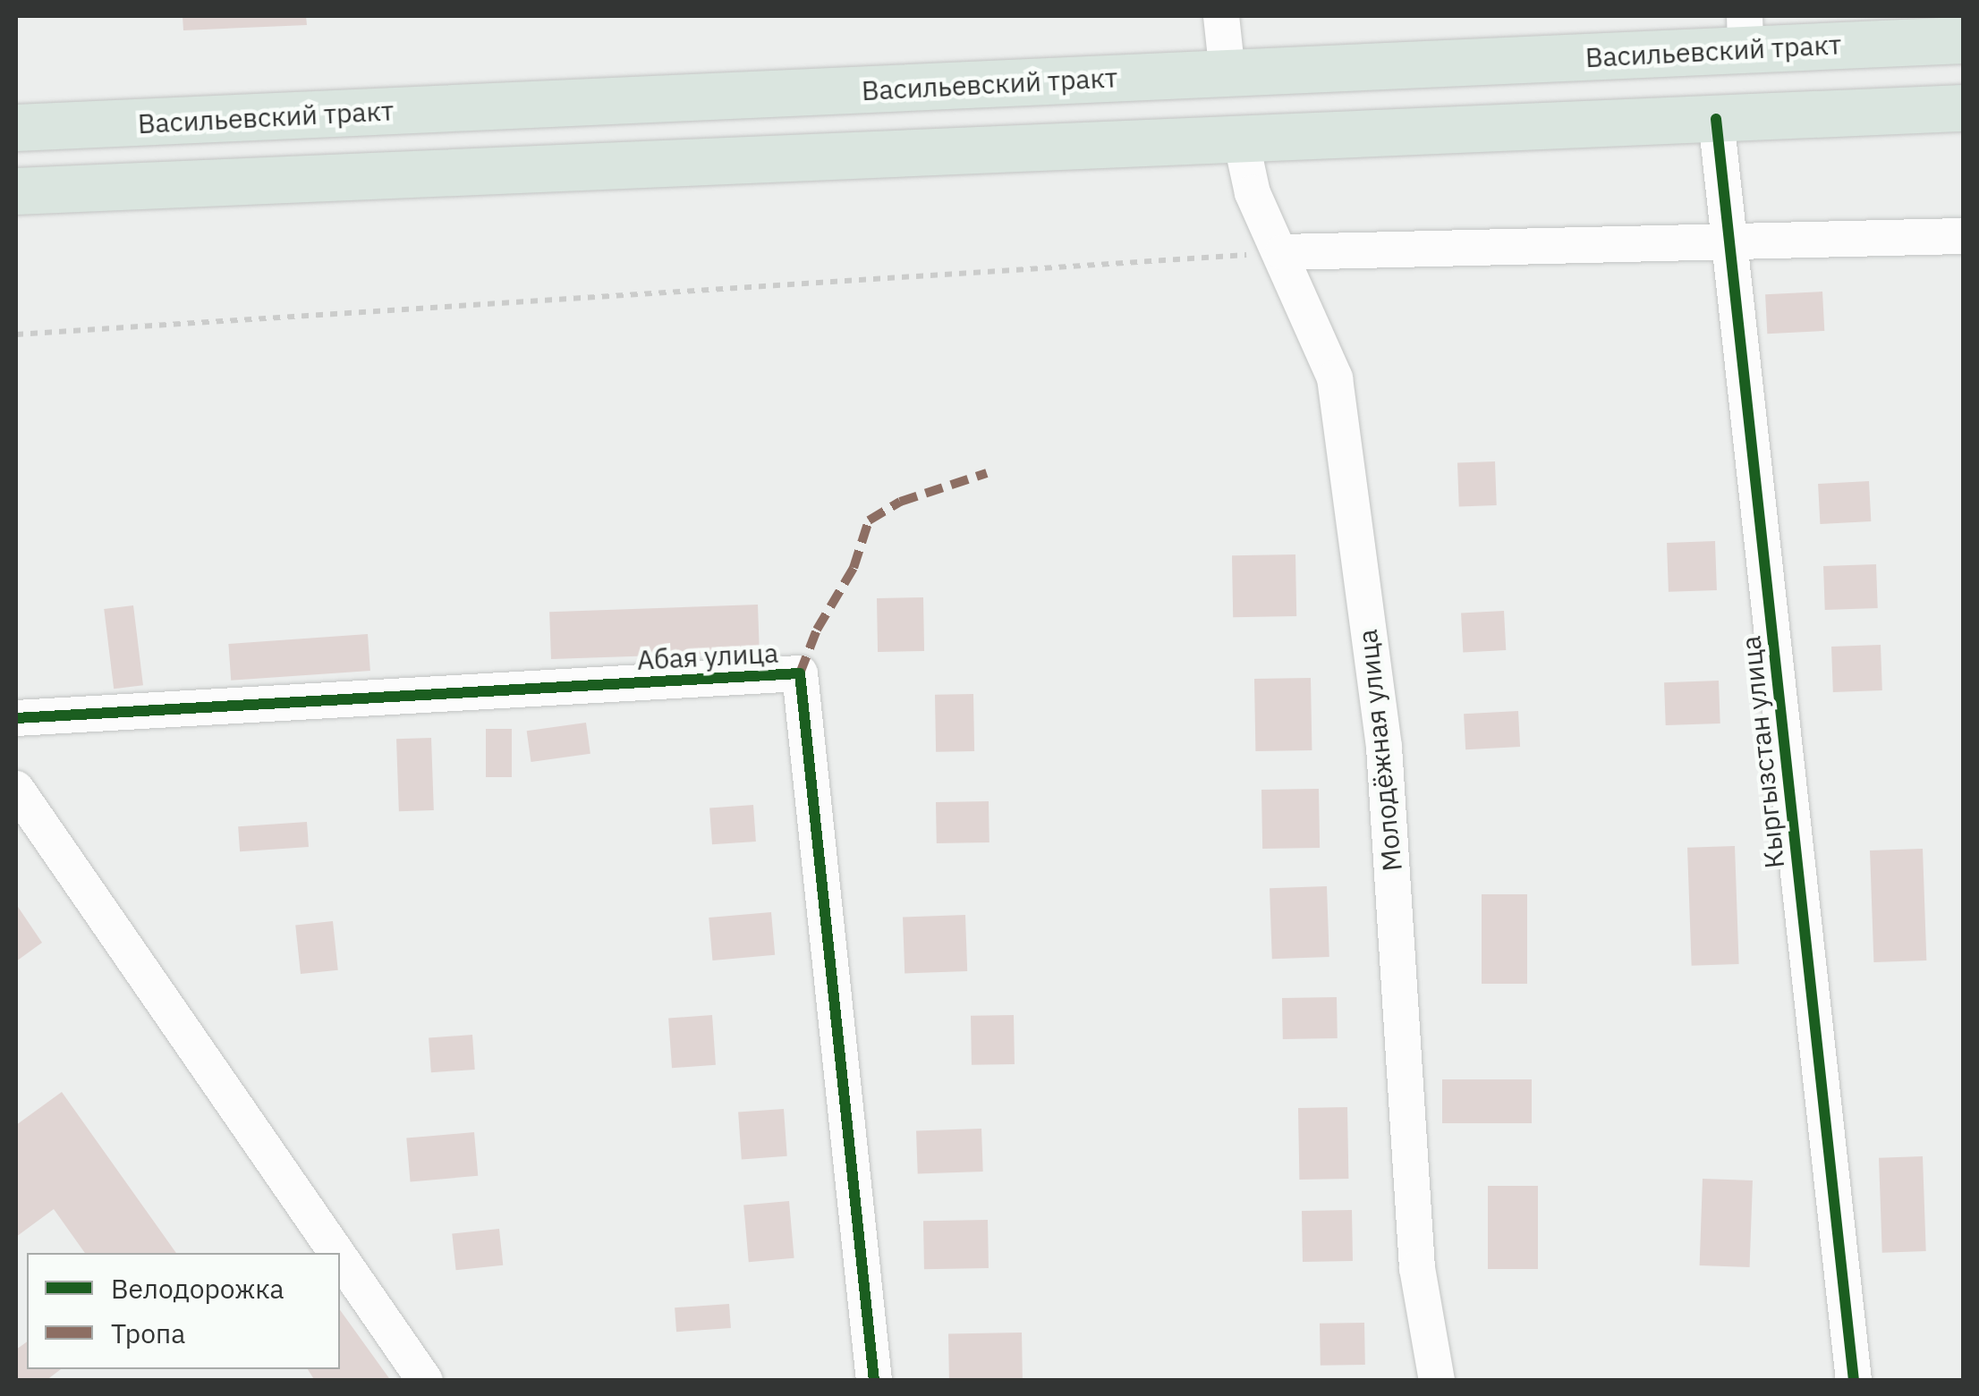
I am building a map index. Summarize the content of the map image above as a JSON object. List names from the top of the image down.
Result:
{
  "streets": {
    "main road": ["Васильевский тракт"],
    "street": ["Абая улица", "Молодёжная улица", "Кыргызстан улица"]
  },
  "legend": ["Велодорожка", "Тропа"]
}
